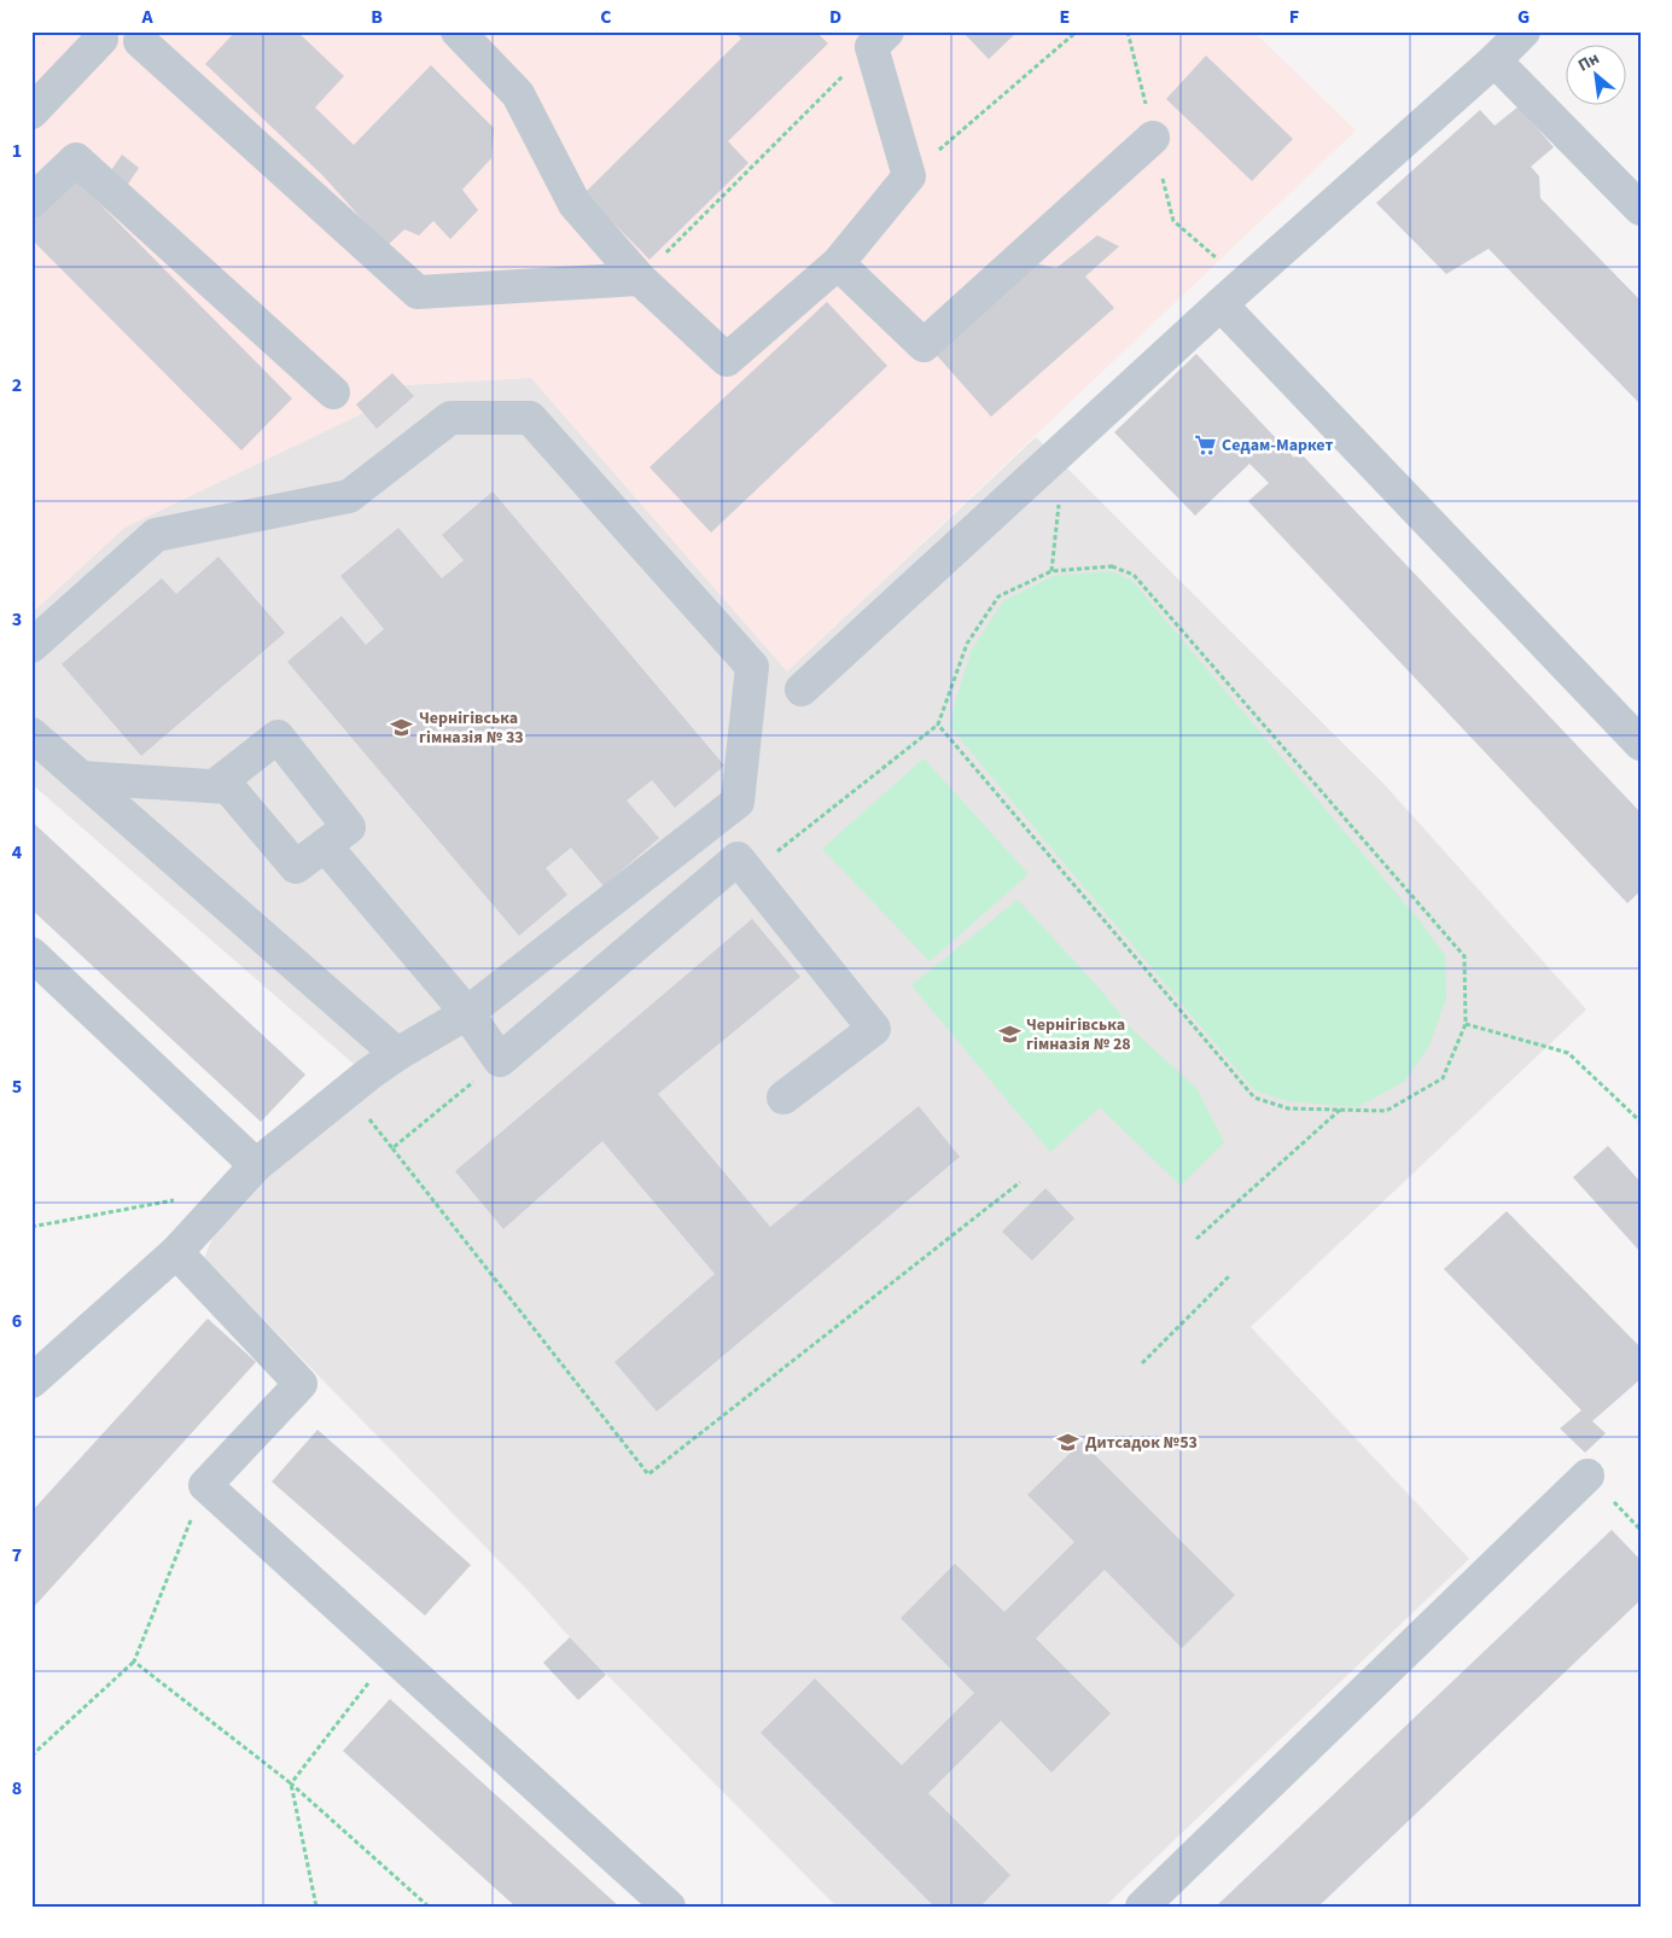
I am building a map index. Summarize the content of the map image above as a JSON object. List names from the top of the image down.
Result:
{
  "places": {
    "supermarket": ["Седам-Маркет"],
    "school or university": ["Чернігівська гімназія № 33", "Чернігівська гімназія № 28", "Дитсадок №53"]
  },
  "north": "top left",
  "grid": {
    "columns": [
      "A",
      "B",
      "C",
      "D",
      "E",
      "F",
      "G"
    ],
    "rows": [
      "1",
      "2",
      "3",
      "4",
      "5",
      "6",
      "7",
      "8"
    ]
  }
}
